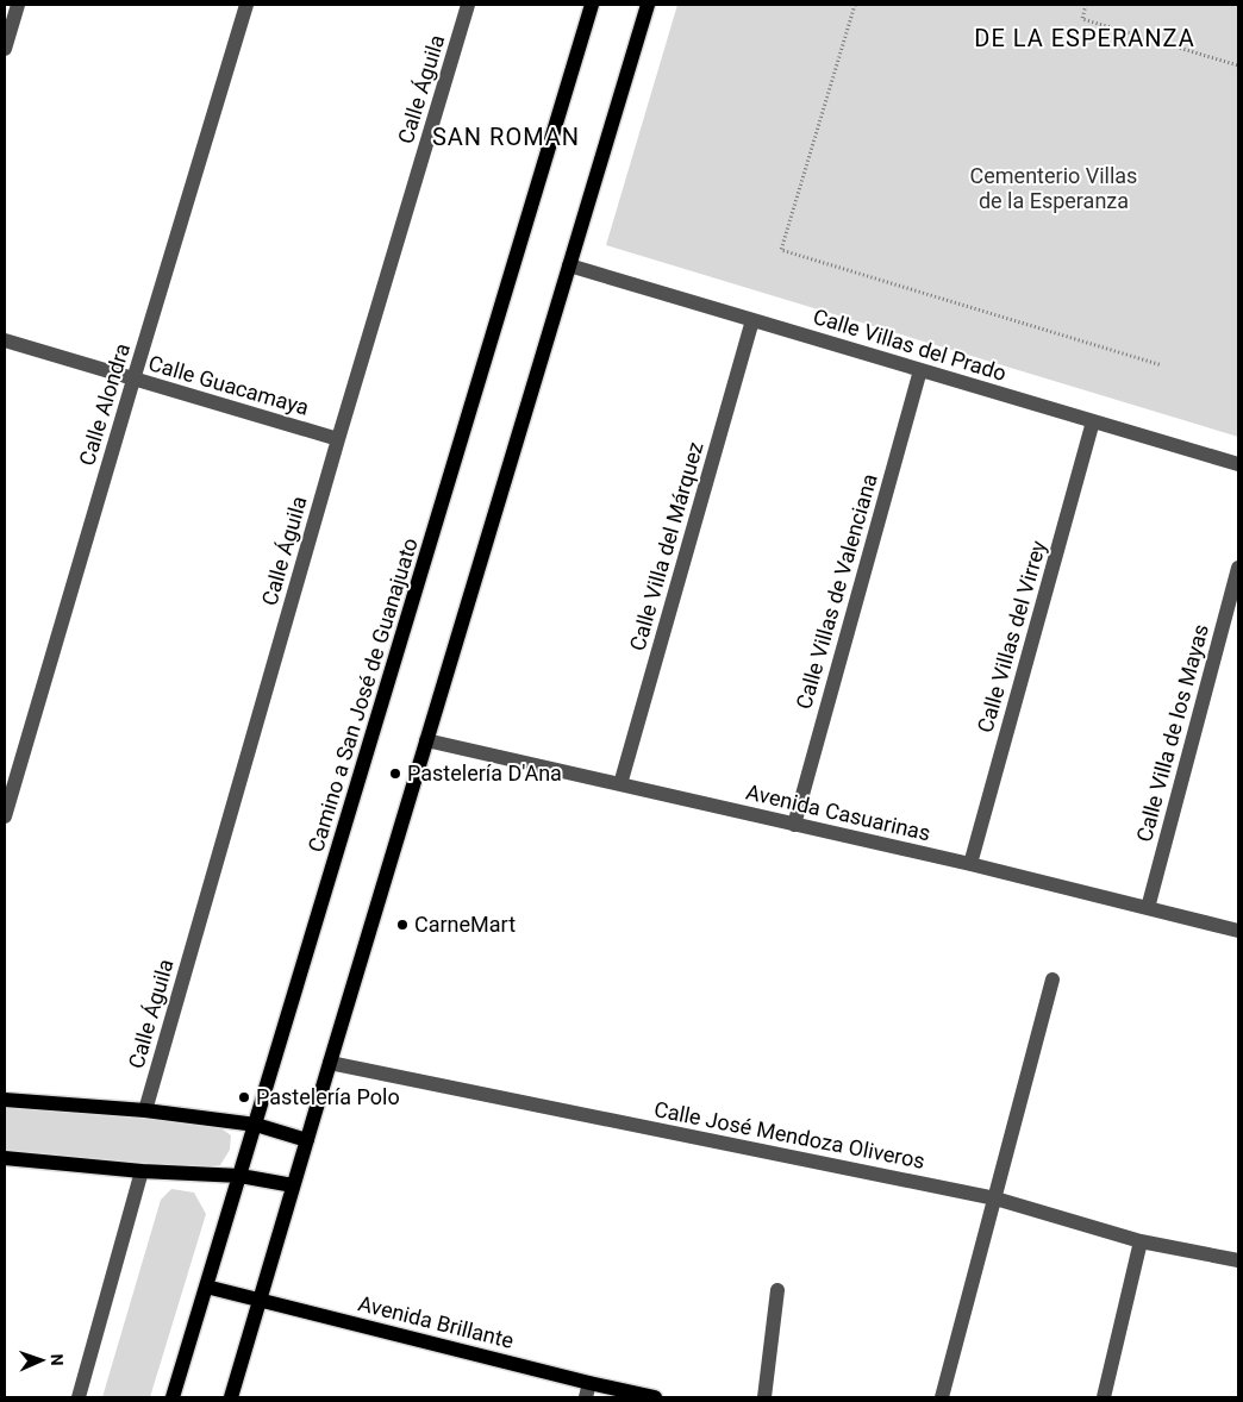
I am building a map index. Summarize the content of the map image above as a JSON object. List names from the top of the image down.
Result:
{
  "streets": {
    "main road": ["Camino a San José de Guanajuato", "Avenida Brillante"],
    "street": [
      "Calle Águila",
      "Calle Villas del Prado",
      "Calle Guacamaya",
      "Calle Alondra",
      "Calle Villa del Márquez",
      "Calle Villas de Valenciana",
      "Calle Villas del Virrey",
      "Calle Villa de los Mayas",
      "Avenida Casuarinas",
      "Calle José Mendoza Oliveros"
    ]
  },
  "crossings": [
    ["Calle Águila", "Calle Guacamaya"],
    ["Calle Villas del Prado", "Calle Villa del Márquez"],
    ["Calle Villas del Prado", "Calle Villas de Valenciana"],
    ["Calle Villas del Prado", "Calle Villas del Virrey"],
    ["Calle Guacamaya", "Calle Alondra"],
    ["Calle Villa del Márquez", "Avenida Casuarinas"],
    ["Calle Villas de Valenciana", "Avenida Casuarinas"],
    ["Calle Villas del Virrey", "Avenida Casuarinas"],
    ["Camino a San José de Guanajuato", "Avenida Brillante"],
    ["Calle Villa de los Mayas", "Avenida Casuarinas"]
  ],
  "districts": ["DE LA ESPERANZA", "SAN ROMAN"],
  "parks": ["Cementerio Villas de la Esperanza"],
  "places": ["Pastelería D'Ana", "CarneMart", "Pastelería Polo"],
  "north": "right"
}
